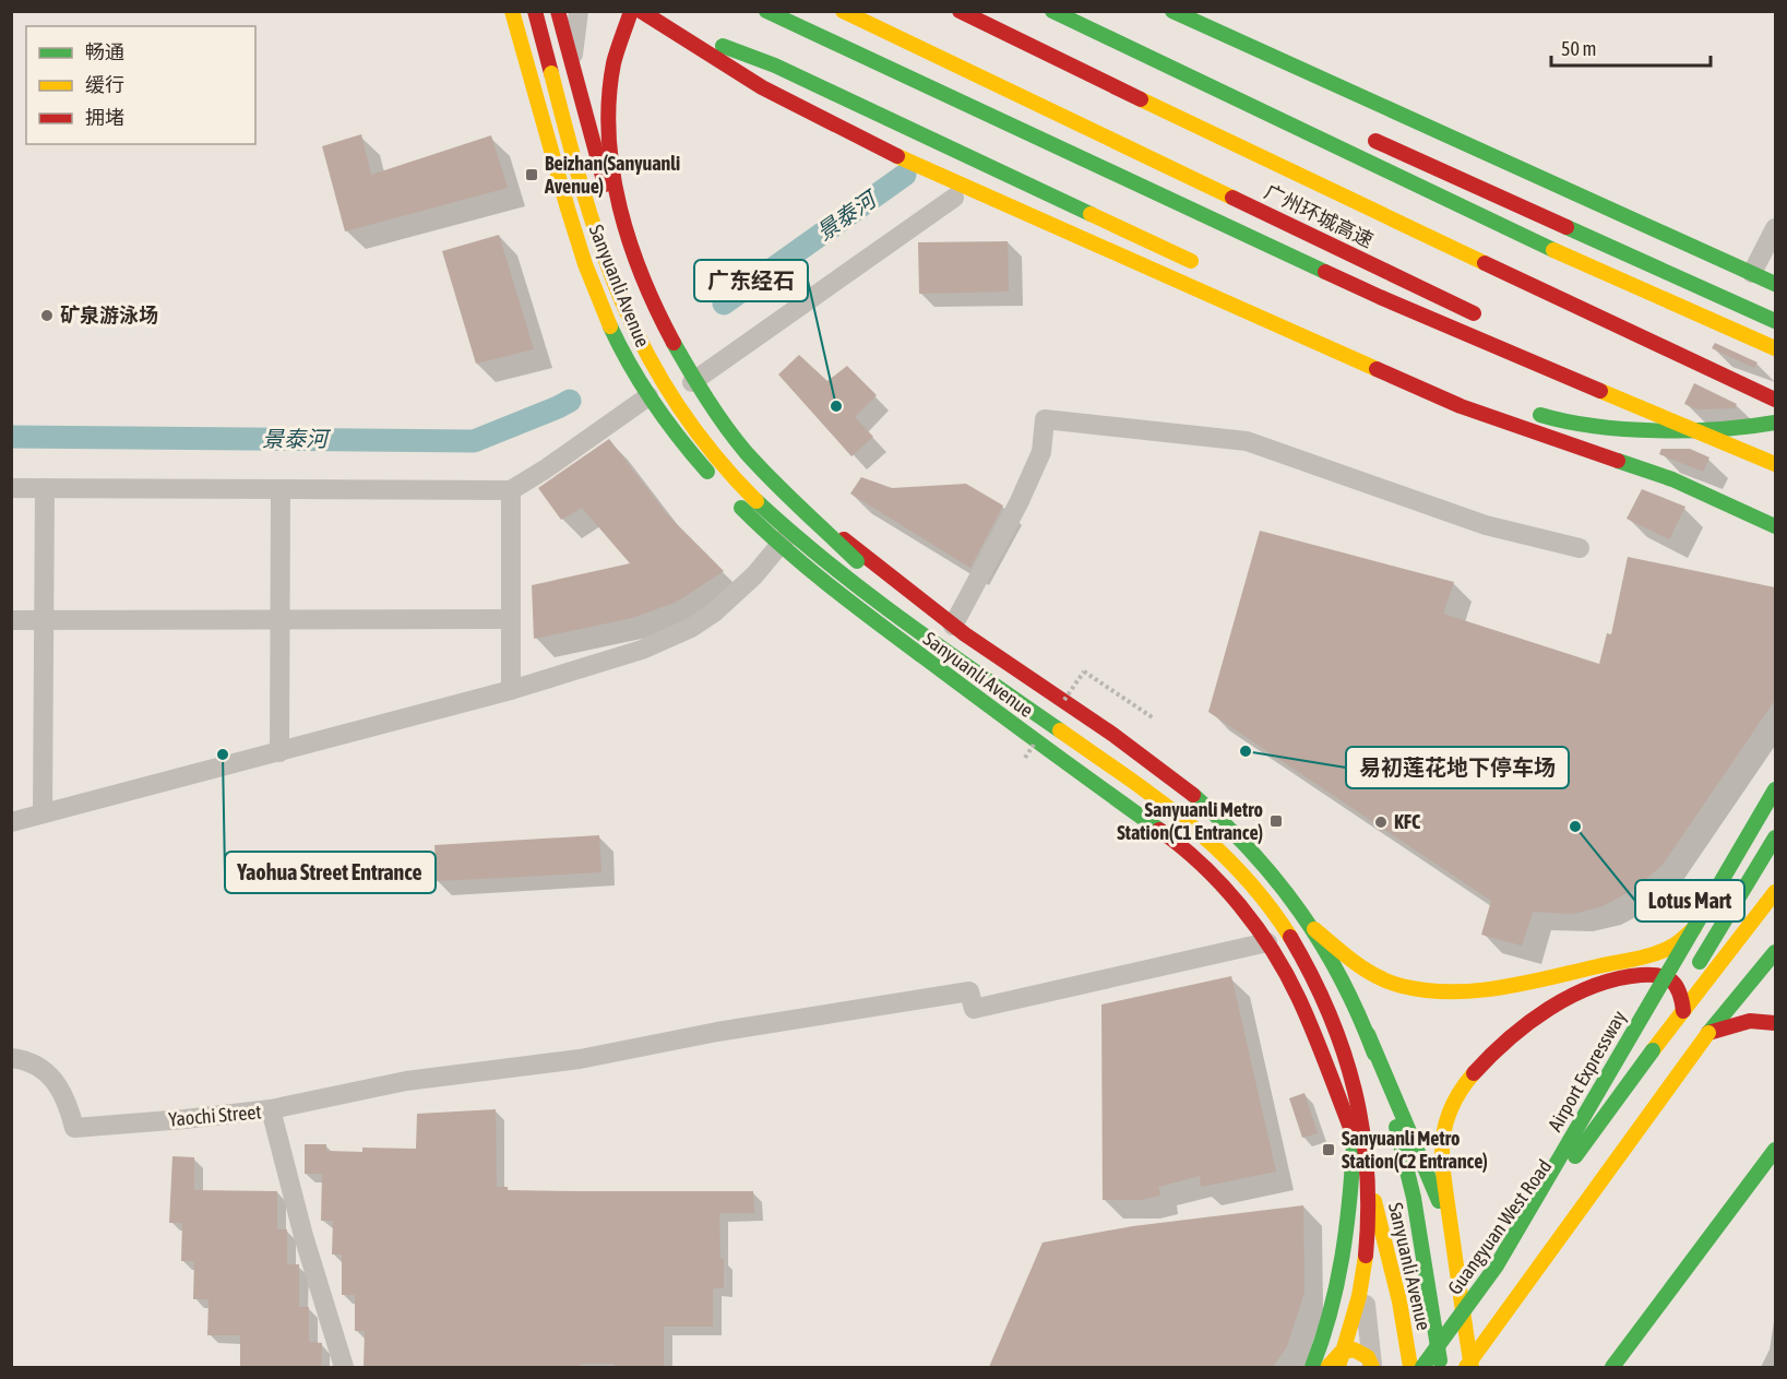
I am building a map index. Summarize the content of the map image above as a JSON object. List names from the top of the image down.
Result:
{
  "streets": {
    "main road": [
      "广州环城高速",
      "Sanyuanli Avenue",
      "Airport Expressway",
      "Guangyuan West Road"
    ],
    "street": ["Yaochi Street"]
  },
  "crossings": [
    ["Airport Expressway", "Guangyuan West Road"]
  ],
  "water": ["景泰河"],
  "places": {
    "transit": ["Beizhan(Sanyuanli Avenue)", "Sanyuanli Metro Station(C1 Entrance)", "Sanyuanli Metro Station(C2 Entrance)"],
    "other": [
      "矿泉游泳场",
      "广东经石",
      "易初莲花地下停车场",
      "Yaohua Street Entrance",
      "KFC",
      "Lotus Mart"
    ]
  },
  "legend": ["畅通", "缓行", "拥堵"],
  "scale_bar": "50 m"
}
